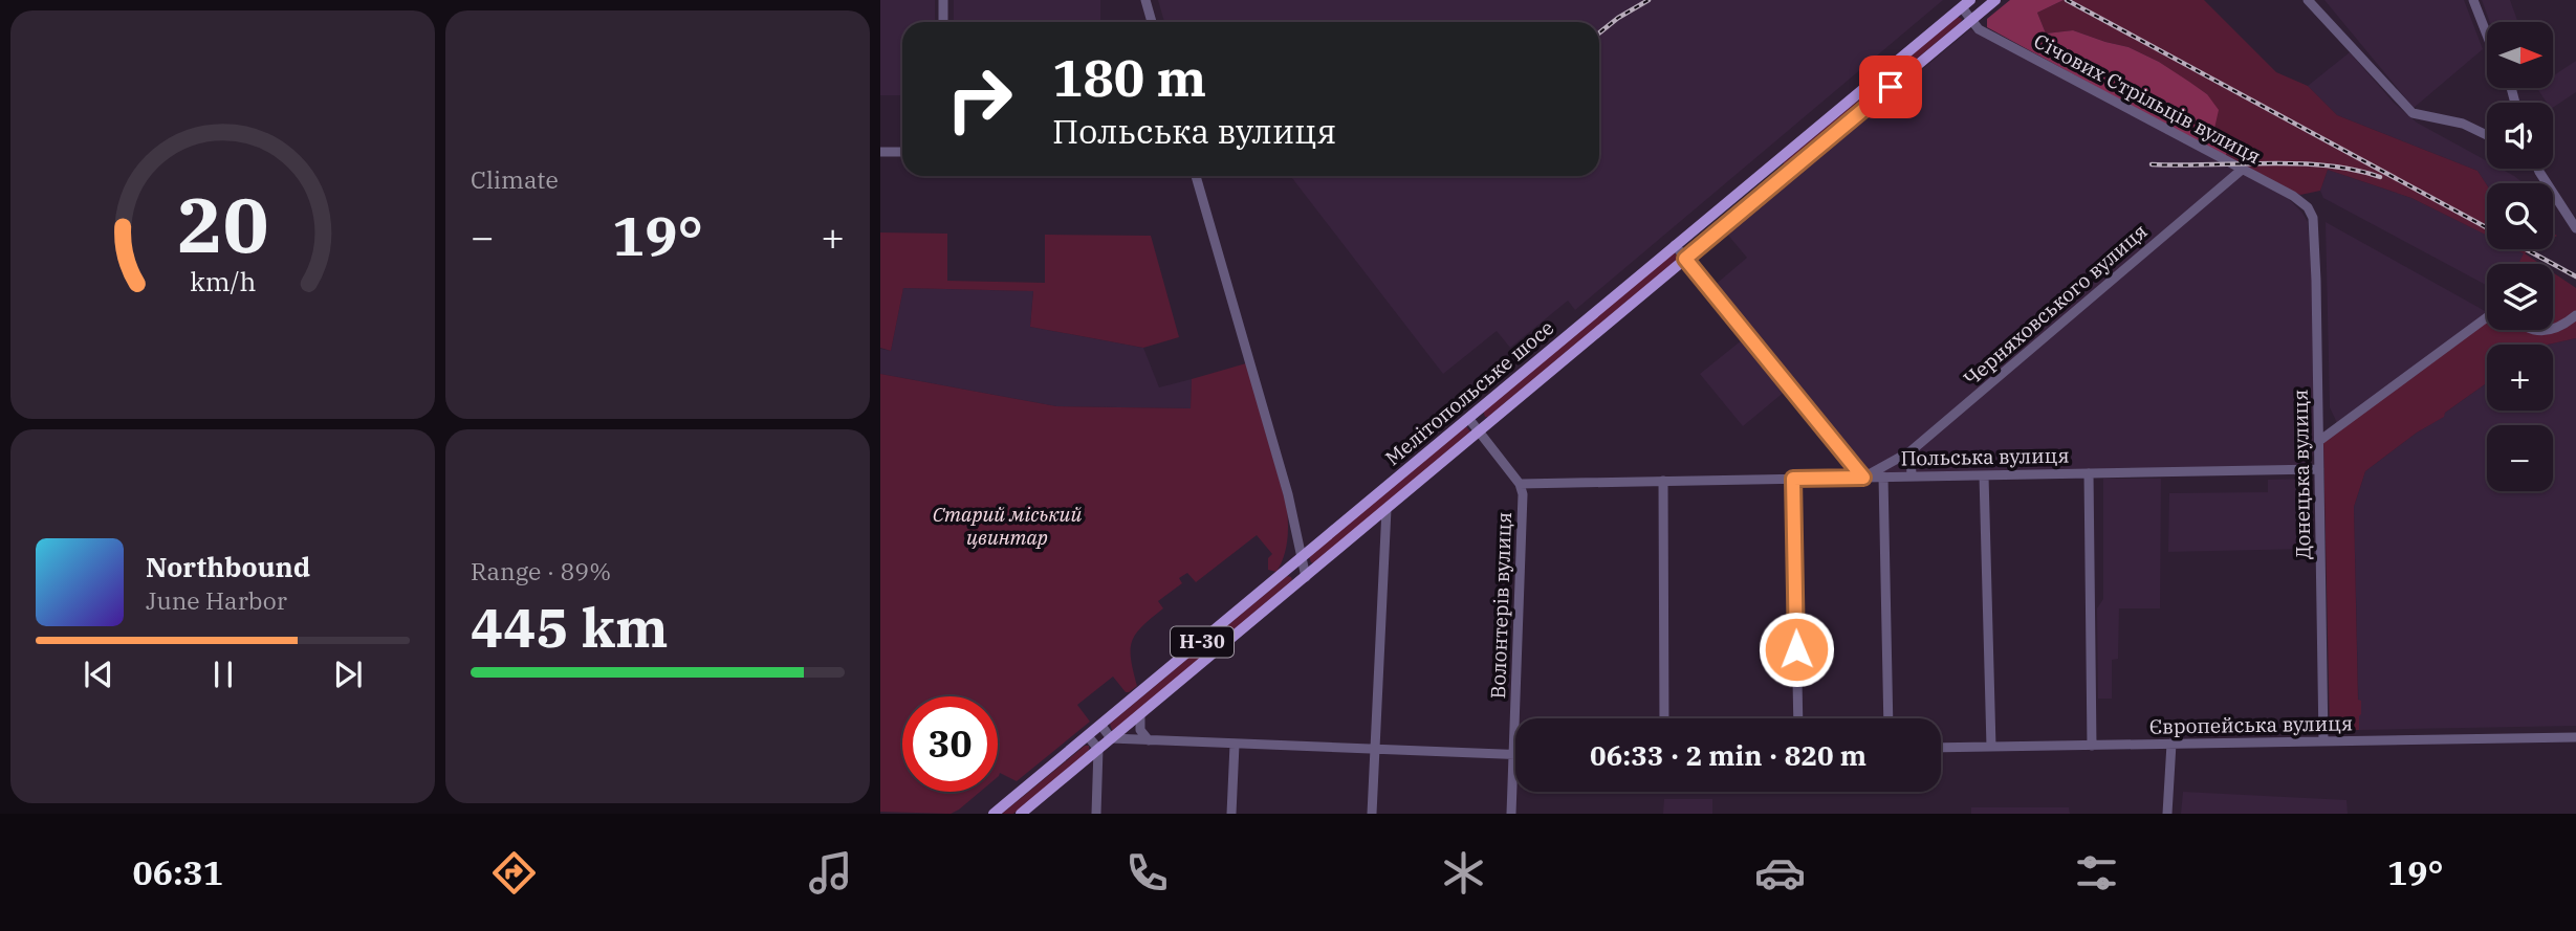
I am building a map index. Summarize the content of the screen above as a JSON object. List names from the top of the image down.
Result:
{
  "streets": {
    "main road": ["Мелітопольське шосе", "Н-30"],
    "street": [
      "Січових Стрільців вулиця",
      "Черняховського вулиця",
      "Польська вулиця",
      "Донецька вулиця",
      "Волонтерів вулиця",
      "Європейська вулиця"
    ]
  },
  "crossings": [
    ["Січових Стрільців вулиця", "Черняховського вулиця"],
    ["Січових Стрільців вулиця", "Мелітопольське шосе"],
    ["Січових Стрільців вулиця", "Донецька вулиця"],
    ["Черняховського вулиця", "Польська вулиця"],
    ["Мелітопольське шосе", "Волонтерів вулиця"],
    ["Польська вулиця", "Донецька вулиця"],
    ["Польська вулиця", "Волонтерів вулиця"],
    ["Донецька вулиця", "Європейська вулиця"]
  ],
  "parks": ["Старий міський цвинтар"],
  "north": "right",
  "page": {
    "tile": [
      "Climate",
      ["Range · 89%", "445 km"]
    ],
    "map_buttons": ["+", "−"],
    "turn": ["180 m", "Польська вулиця"],
    "heat": ["−", "19°", "+"],
    "song": ["Northbound", "June Harbor"],
    "limit": "30",
    "trip": "06:33 · 2 min · 820 m",
    "tabs": ["06:31", "19°"],
    "gauge": ["20", "km/h"]
  }
}
